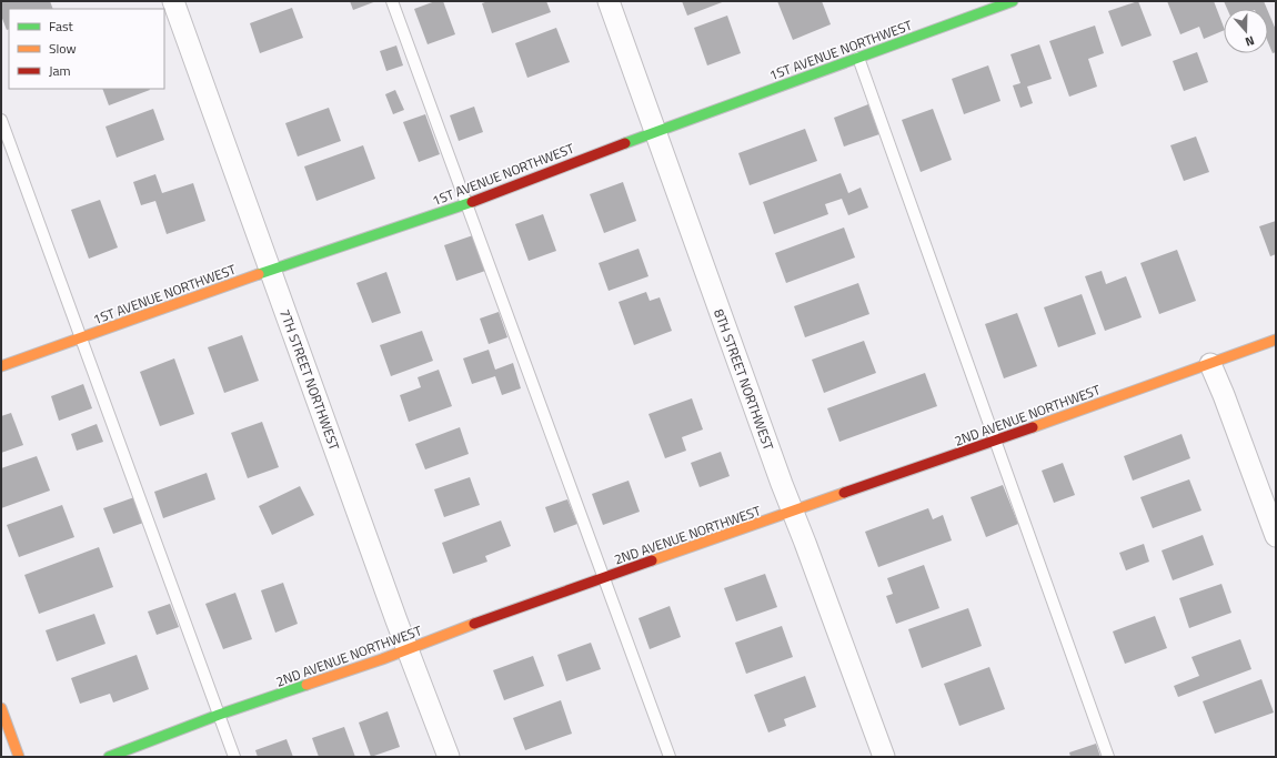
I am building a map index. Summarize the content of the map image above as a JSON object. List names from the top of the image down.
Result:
{
  "streets": {
    "street": [
      "1ST AVENUE NORTHWEST",
      "7TH STREET NORTHWEST",
      "8TH STREET NORTHWEST",
      "2ND AVENUE NORTHWEST"
    ]
  },
  "crossings": [
    ["1ST AVENUE NORTHWEST", "7TH STREET NORTHWEST"],
    ["1ST AVENUE NORTHWEST", "8TH STREET NORTHWEST"],
    ["7TH STREET NORTHWEST", "2ND AVENUE NORTHWEST"],
    ["8TH STREET NORTHWEST", "2ND AVENUE NORTHWEST"]
  ],
  "legend": ["Fast", "Slow", "Jam"],
  "north": "bottom"
}
